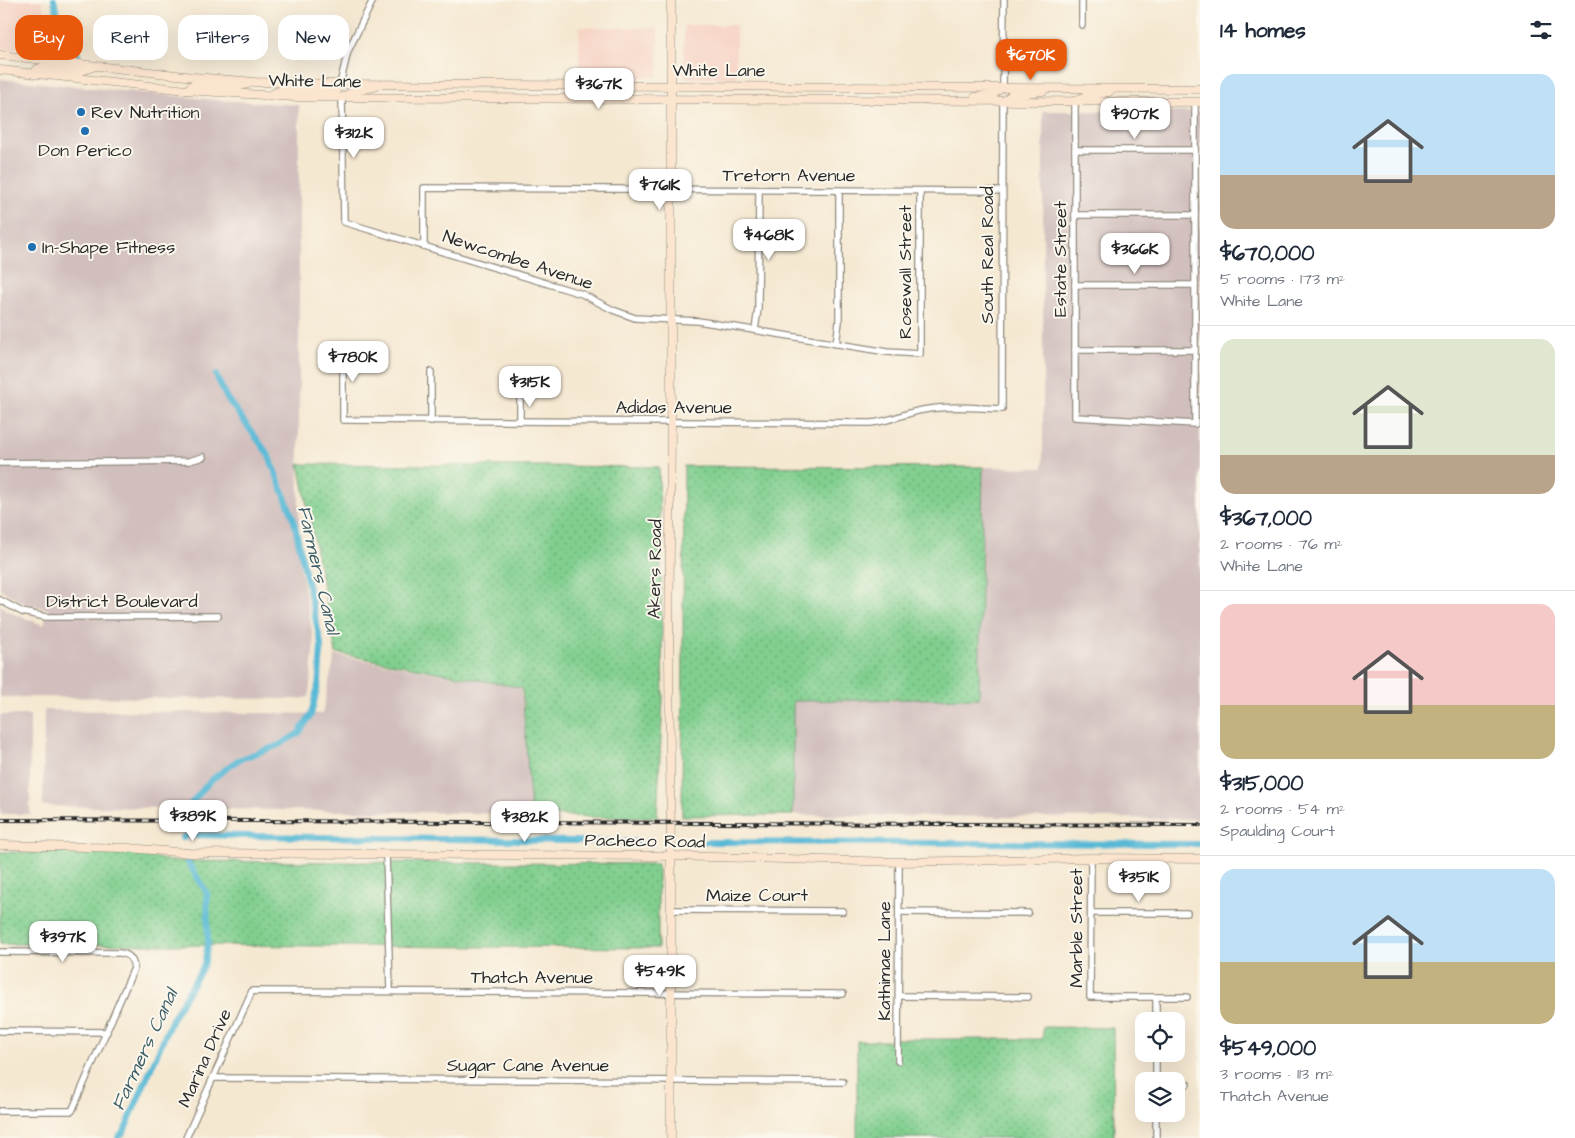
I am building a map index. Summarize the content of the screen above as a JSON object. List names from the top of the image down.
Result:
{
  "streets": {
    "main road": ["White Lane", "Akers Road", "Pacheco Road"],
    "street": [
      "Tretorn Avenue",
      "South Real Road",
      "Estate Street",
      "Newcombe Avenue",
      "Rosewall Street",
      "Adidas Avenue",
      "District Boulevard",
      "Maize Court",
      "Marble Street",
      "Kathimae Lane",
      "Thatch Avenue",
      "Marina Drive",
      "Sugar Cane Avenue"
    ]
  },
  "crossings": [
    ["White Lane", "South Real Road"],
    ["White Lane", "Estate Street"],
    ["White Lane", "Newcombe Avenue"],
    ["White Lane", "Akers Road"],
    ["Tretorn Avenue", "South Real Road"],
    ["Tretorn Avenue", "Newcombe Avenue"],
    ["Tretorn Avenue", "Rosewall Street"],
    ["Tretorn Avenue", "Akers Road"],
    ["South Real Road", "Adidas Avenue"],
    ["Newcombe Avenue", "Rosewall Street"],
    ["Newcombe Avenue", "Akers Road"],
    ["Adidas Avenue", "Akers Road"],
    ["Akers Road", "Pacheco Road"],
    ["Akers Road", "Maize Court"],
    ["Akers Road", "Thatch Avenue"],
    ["Akers Road", "Sugar Cane Avenue"],
    ["Pacheco Road", "Marble Street"],
    ["Pacheco Road", "Kathimae Lane"],
    ["Thatch Avenue", "Marina Drive"],
    ["Marina Drive", "Sugar Cane Avenue"]
  ],
  "water": ["Farmers Canal"],
  "places": ["Rev Nutrition", "Don Perico", "In-Shape Fitness"],
  "page": {
    "heading": "14 homes",
    "chip": [
      "Buy",
      "Rent",
      "Filters",
      "New"
    ],
    "price": [
      "$670K",
      "$367K",
      "$907K",
      "$312K",
      "$761K",
      "$468K",
      "$366K",
      "$780K",
      "$315K",
      "$389K",
      "$382K",
      "$351K",
      "$397K",
      "$549K"
    ],
    "list": [
      {
        "name": "$670,000",
        "note": "5 rooms · 173 m² · White Lane"
      },
      {
        "name": "$367,000",
        "note": "2 rooms · 76 m² · White Lane"
      },
      {
        "name": "$315,000",
        "note": "2 rooms · 54 m² · Spaulding Court"
      },
      {
        "name": "$549,000",
        "note": "3 rooms · 113 m² · Thatch Avenue"
      }
    ]
  }
}
